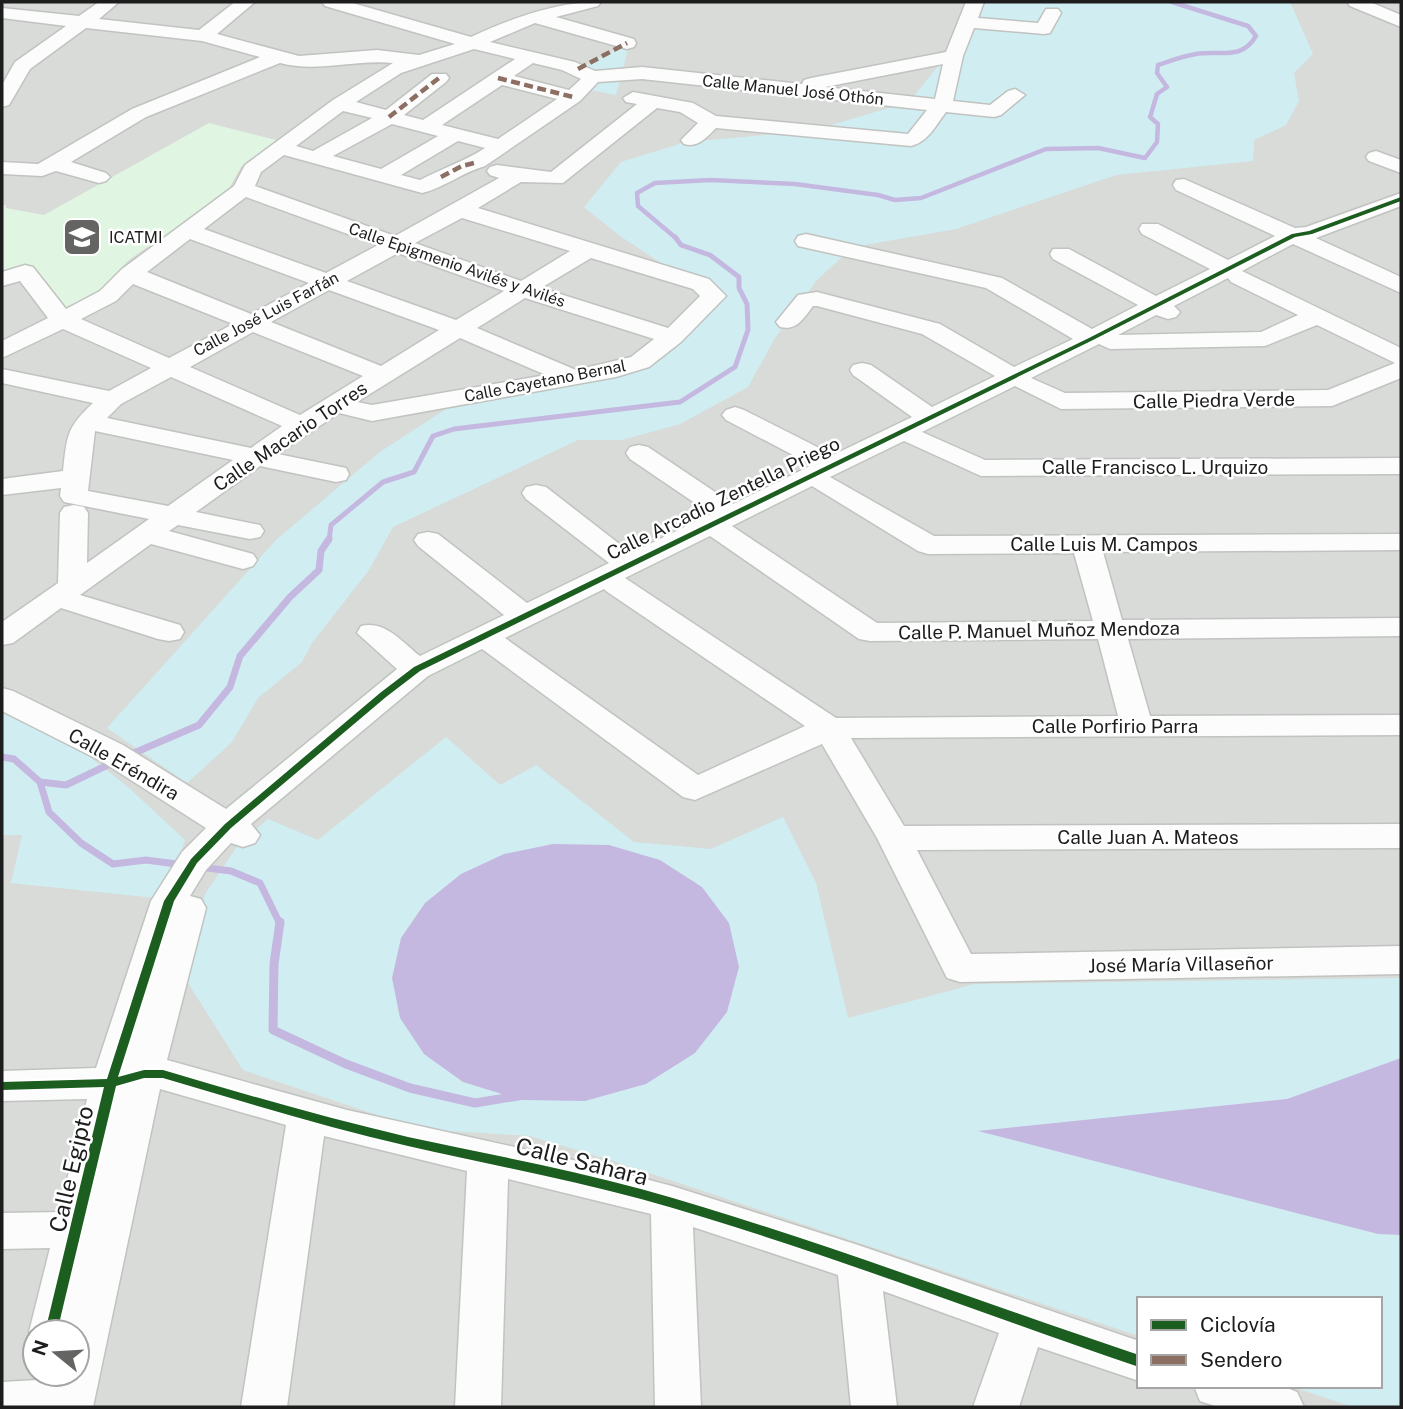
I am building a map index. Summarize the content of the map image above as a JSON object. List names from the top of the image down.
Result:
{
  "streets": {
    "street": [
      "Calle Manuel José Othón",
      "Calle Epigmenio Avilés y Avilés",
      "Calle José Luis Farfán",
      "Calle Cayetano Bernal",
      "Calle Piedra Verde",
      "Calle Macario Torres",
      "Calle Francisco L. Urquizo",
      "Calle Arcadio Zentella Priego",
      "Calle Luis M. Campos",
      "Calle P. Manuel Muñoz Mendoza",
      "Calle Porfirio Parra",
      "Calle Eréndira",
      "Calle Juan A. Mateos",
      "José María Villaseñor",
      "Calle Sahara",
      "Calle Egipto"
    ]
  },
  "crossings": [
    ["Calle Epigmenio Avilés y Avilés", "Calle José Luis Farfán"],
    ["Calle Epigmenio Avilés y Avilés", "Calle Cayetano Bernal"],
    ["Calle Epigmenio Avilés y Avilés", "Calle Macario Torres"],
    ["Calle José Luis Farfán", "Calle Macario Torres"],
    ["Calle Cayetano Bernal", "Calle Macario Torres"],
    ["Calle Piedra Verde", "Calle Arcadio Zentella Priego"],
    ["Calle Francisco L. Urquizo", "Calle Arcadio Zentella Priego"],
    ["Calle Arcadio Zentella Priego", "Calle Luis M. Campos"],
    ["Calle Arcadio Zentella Priego", "Calle P. Manuel Muñoz Mendoza"],
    ["Calle Arcadio Zentella Priego", "Calle Eréndira"],
    ["Calle Arcadio Zentella Priego", "Calle Egipto"],
    ["Calle Juan A. Mateos", "José María Villaseñor"],
    ["Calle Sahara", "Calle Egipto"]
  ],
  "places": {
    "school or university": ["ICATMI"]
  },
  "legend": ["Ciclovía", "Sendero"],
  "north": "left"
}
